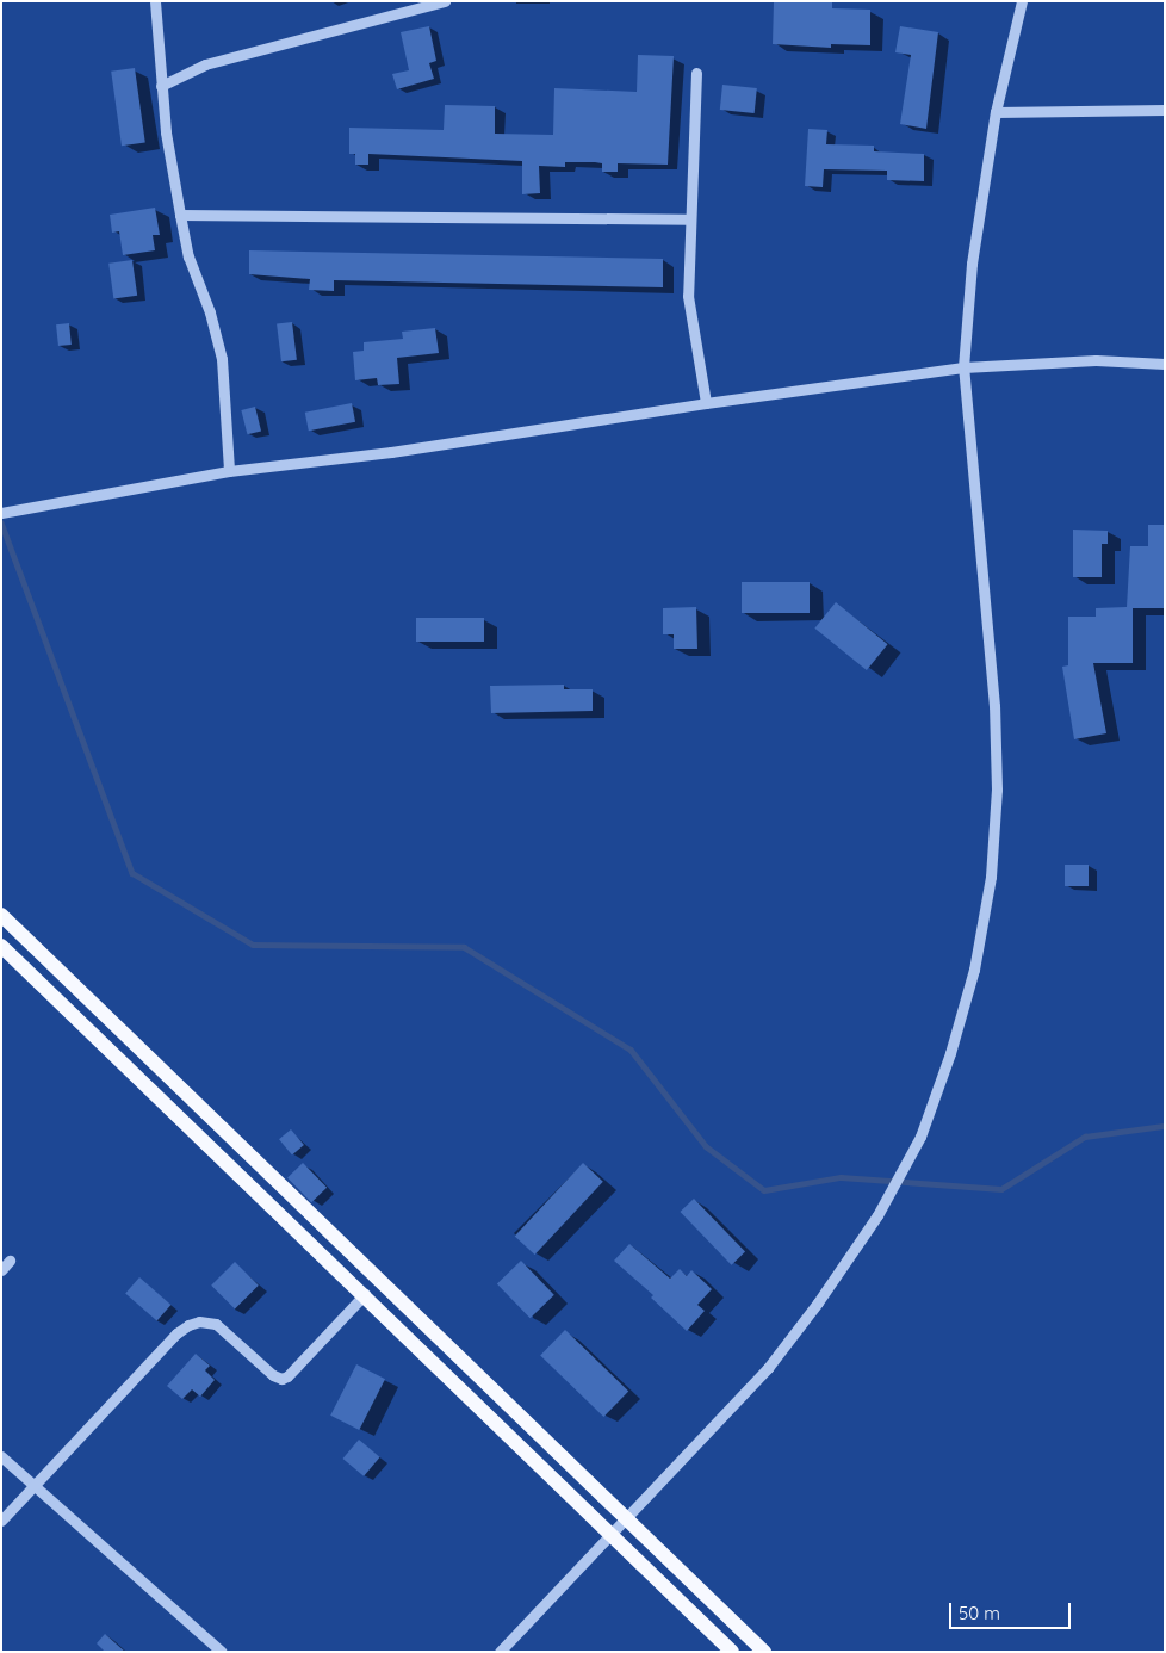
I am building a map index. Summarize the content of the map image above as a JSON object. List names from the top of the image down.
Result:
{
  "scale_bar": "50 m"
}
